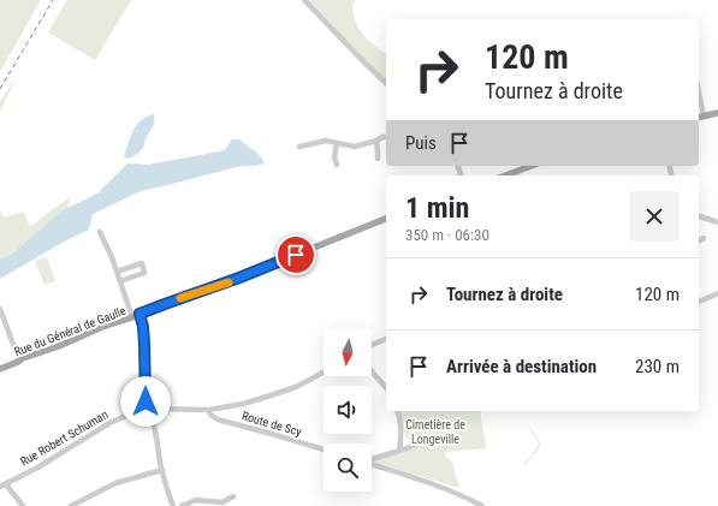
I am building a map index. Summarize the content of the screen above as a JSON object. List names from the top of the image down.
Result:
{
  "streets": {
    "main road": ["Rue du Général de Gaulle"],
    "street": ["Route de Scy", "Rue Robert Schuman"]
  },
  "parks": ["Cimetière de Longeville"],
  "north": "bottom",
  "page": {
    "turn": ["120 m", "Tournez à droite"],
    "then": "Puis",
    "heading": ["1 min", "350 m · 06:30"],
    "list": [
      {
        "name": "Tournez à droite",
        "value": "120 m"
      },
      {
        "name": "Arrivée à destination",
        "value": "230 m"
      }
    ]
  }
}
